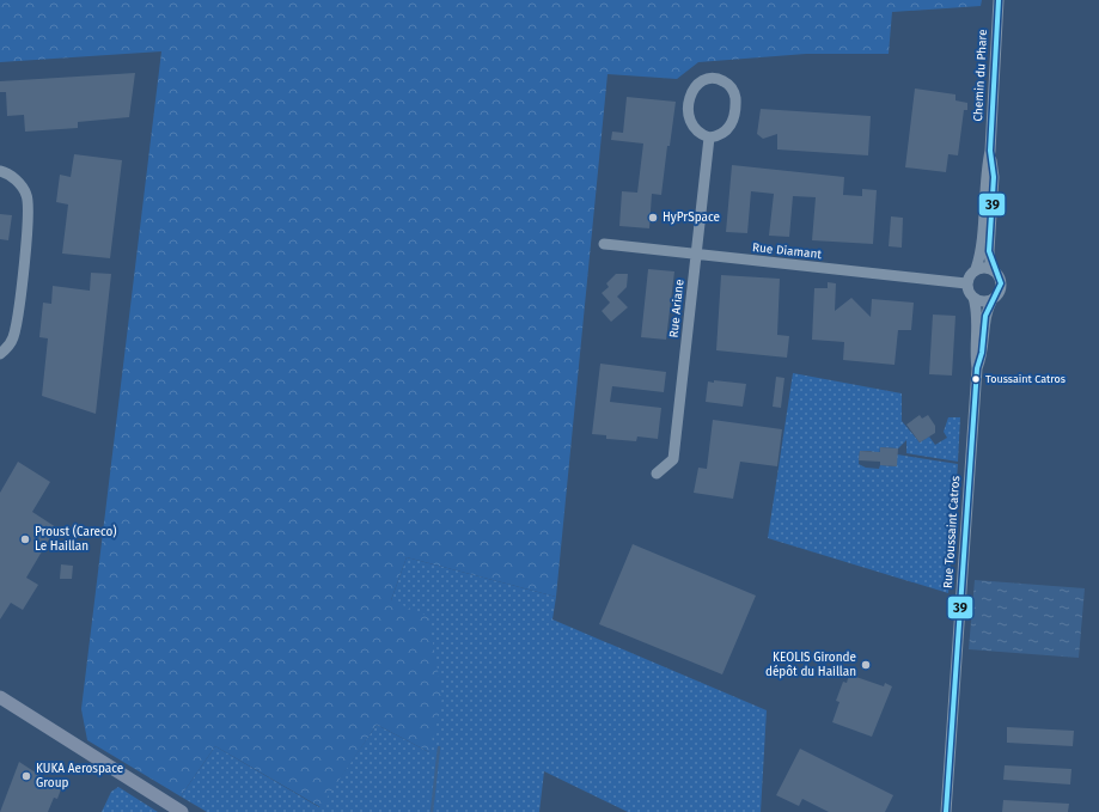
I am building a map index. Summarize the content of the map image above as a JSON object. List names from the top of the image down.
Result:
{
  "streets": {
    "street": [
      "Chemin du Phare",
      "Rue Diamant",
      "Rue Ariane",
      "Rue Toussaint Catros"
    ]
  },
  "crossings": [
    ["Chemin du Phare", "Rue Diamant"],
    ["Chemin du Phare", "Rue Toussaint Catros"],
    ["Rue Diamant", "Rue Ariane"],
    ["Rue Diamant", "Rue Toussaint Catros"]
  ],
  "places": [
    "HyPrSpace",
    "Toussaint Catros",
    "Proust (Careco) Le Haillan",
    "KEOLIS Gironde dépôt du Haillan",
    "KUKA Aerospace Group"
  ],
  "lines": ["transit line 39"]
}
